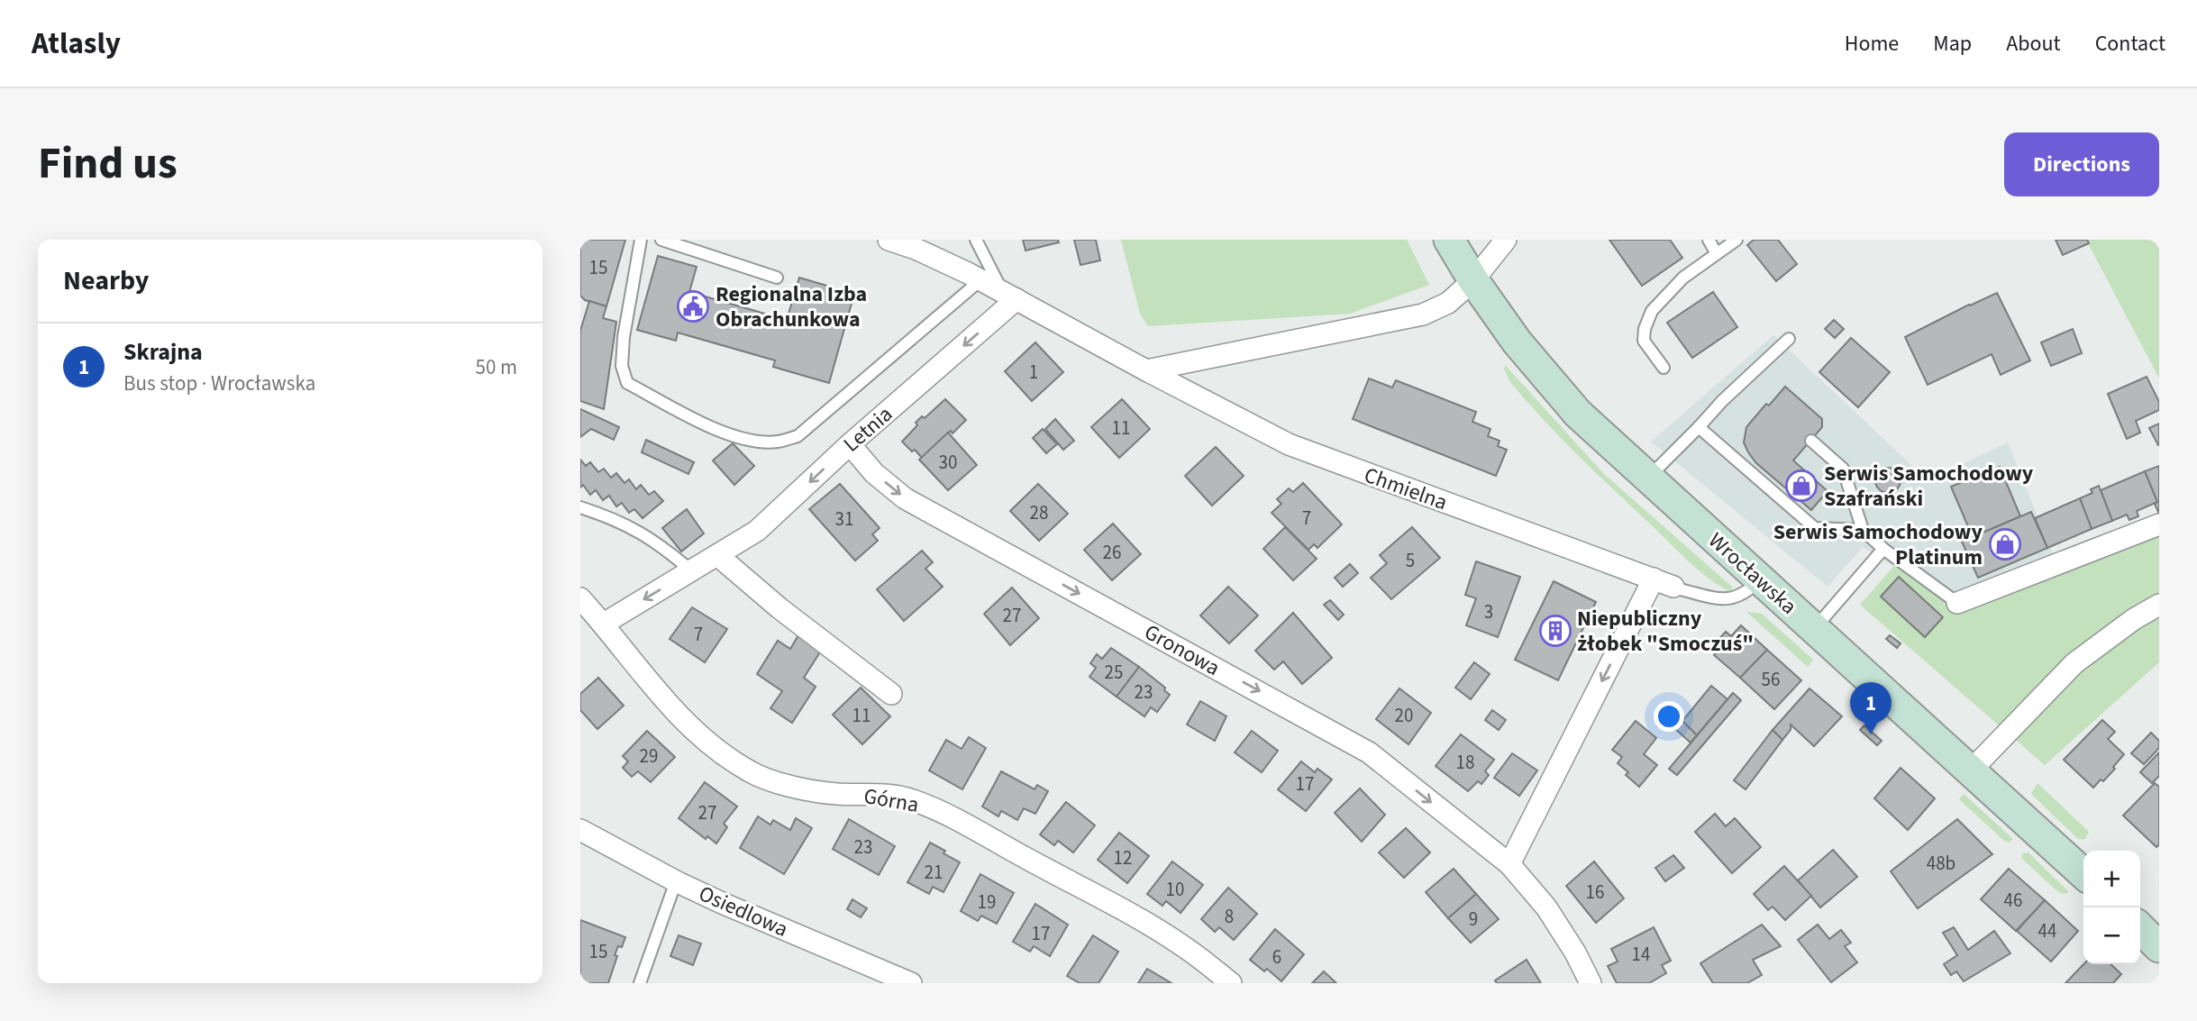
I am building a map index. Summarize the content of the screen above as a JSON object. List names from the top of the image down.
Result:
{
  "streets": {
    "main road": ["Wrocławska"],
    "street": [
      "Letnia",
      "Chmielna",
      "Gronowa",
      "Górna",
      "Osiedlowa"
    ]
  },
  "crossings": [
    ["Letnia", "Chmielna"],
    ["Letnia", "Gronowa"],
    ["Letnia", "Górna"],
    ["Chmielna", "Wrocławska"]
  ],
  "one_way": ["Letnia", "Gronowa"],
  "places": {
    "public building": ["Regionalna Izba Obrachunkowa"],
    "shop": ["Serwis Samochodowy Szafrański", "Serwis Samochodowy Platinum"],
    "building": ["Niepubliczny żłobek \"Smoczuś\""]
  },
  "house_numbers": [
    "15",
    "1",
    "11",
    "30",
    "28",
    "7",
    "31",
    "26",
    "5",
    "3",
    "27",
    "7",
    "25",
    "56",
    "23",
    "11",
    "20",
    "29",
    "18",
    "17",
    "27",
    "23",
    "12",
    "48b",
    "21",
    "10",
    "16",
    "46",
    "19",
    "8",
    "9",
    "44",
    "17",
    "15",
    "14",
    "6"
  ],
  "page": {
    "header": "Atlasly",
    "nav": [
      "Home",
      "Map",
      "About",
      "Contact"
    ],
    "title": "Find us",
    "buttons": "Directions",
    "heading": "Nearby",
    "list": [
      {
        "mark": "1",
        "name": "Skrajna",
        "note": "Bus stop · Wrocławska",
        "value": "50 m"
      }
    ],
    "pins": "1",
    "map_buttons": ["+", "−"]
  }
}
